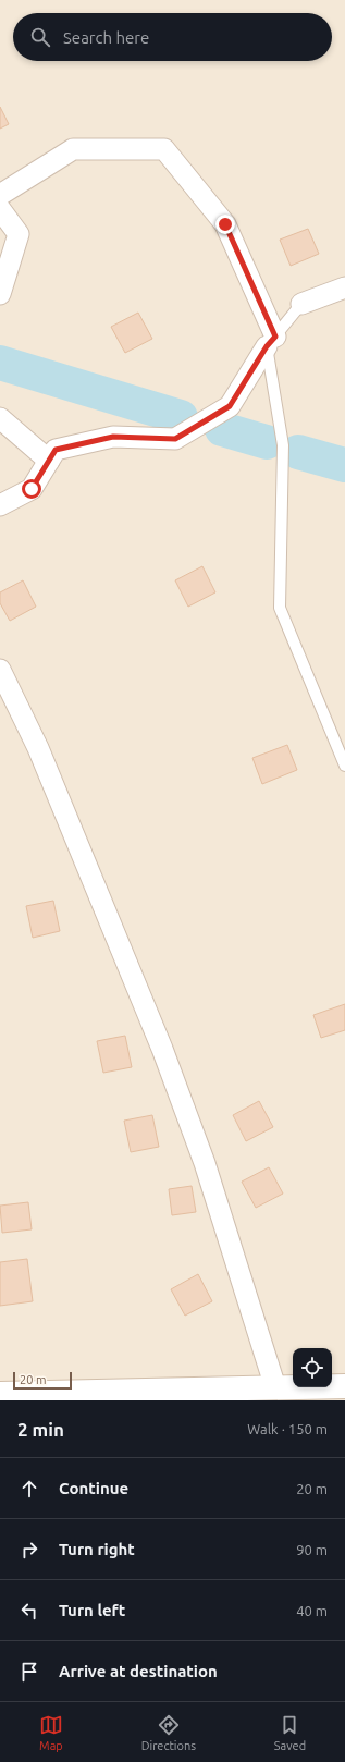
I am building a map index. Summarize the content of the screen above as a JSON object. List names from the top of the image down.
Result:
{
  "scale_bar": "20 m",
  "page": {
    "search": "Search here",
    "scale": "20 m",
    "heading": ["2 min", "Walk · 150 m"],
    "list": [
      ["Continue", "20 m"],
      ["Turn right", "90 m"],
      ["Turn left", "40 m"],
      "Arrive at destination"
    ],
    "nav": ["Map", "Directions", "Saved"]
  }
}
